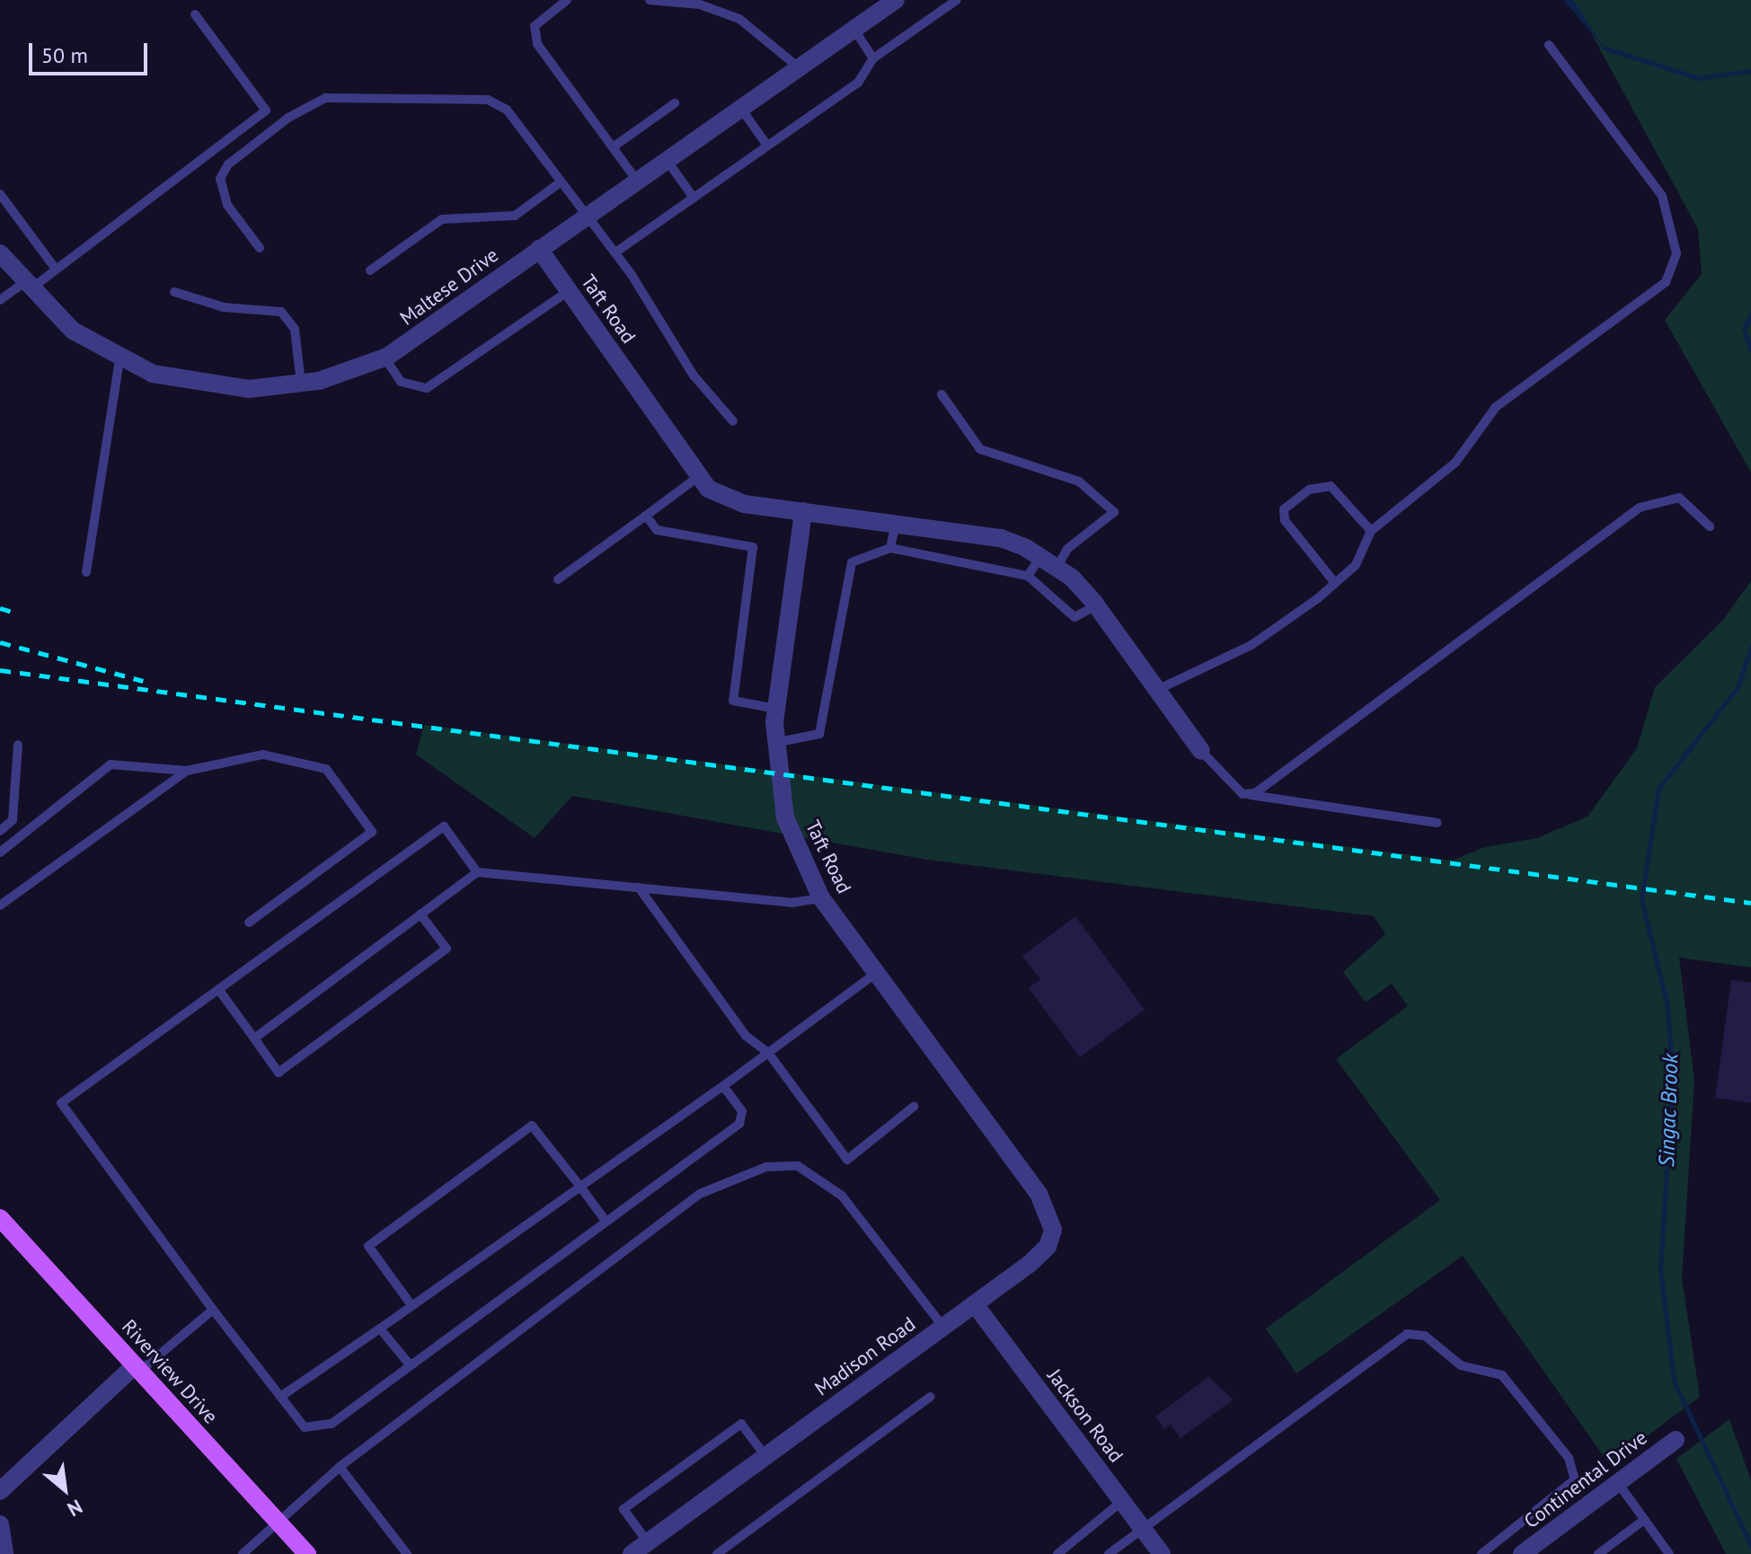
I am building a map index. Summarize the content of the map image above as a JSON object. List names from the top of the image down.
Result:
{
  "streets": {
    "main road": ["Riverview Drive"],
    "street": [
      "Maltese Drive",
      "Taft Road",
      "Madison Road",
      "Jackson Road",
      "Continental Drive"
    ]
  },
  "crossings": [
    ["Maltese Drive", "Taft Road"],
    ["Taft Road", "Madison Road"],
    ["Madison Road", "Jackson Road"]
  ],
  "water": ["Singac Brook"],
  "scale_bar": "50 m",
  "north": "bottom right"
}
